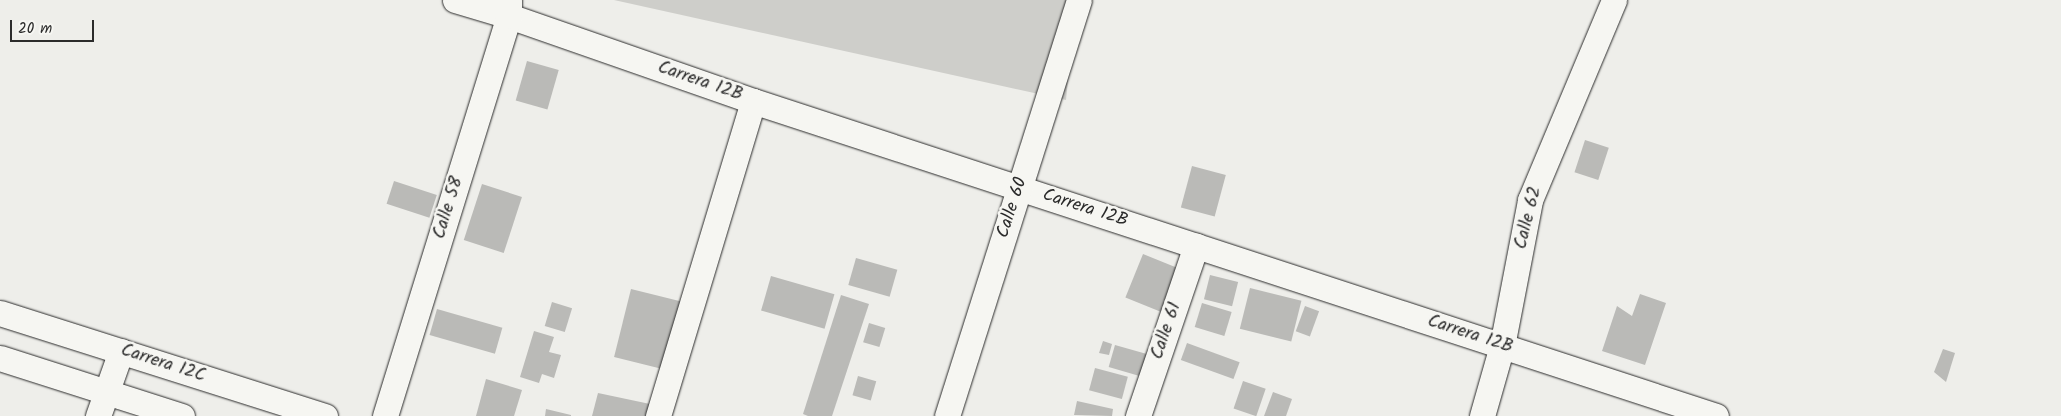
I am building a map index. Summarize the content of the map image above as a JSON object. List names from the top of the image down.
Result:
{
  "streets": {
    "street": [
      "Carrera 12B",
      "Calle 58",
      "Calle 60",
      "Calle 62",
      "Calle 61",
      "Carrera 12C"
    ]
  },
  "crossings": [
    ["Carrera 12B", "Calle 58"],
    ["Carrera 12B", "Calle 60"],
    ["Carrera 12B", "Calle 62"],
    ["Carrera 12B", "Calle 61"]
  ],
  "scale_bar": "20 m"
}
